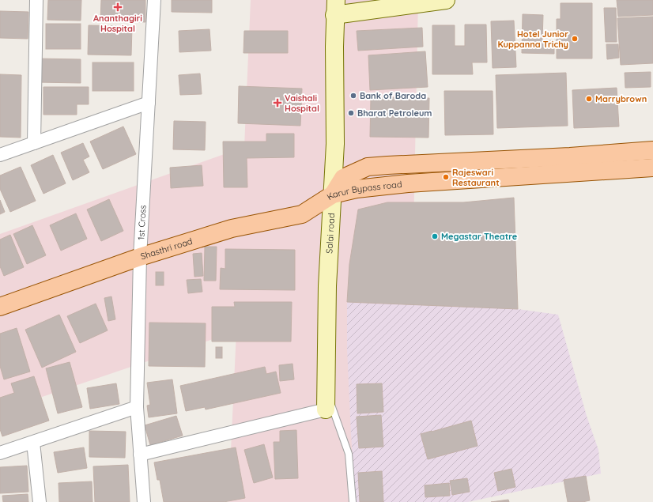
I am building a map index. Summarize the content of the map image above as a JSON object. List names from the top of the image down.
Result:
{
  "streets": {
    "main road": ["Karur Bypass road", "Salai road", "Shasthri road"],
    "street": ["1st Cross"]
  },
  "crossings": [
    ["Karur Bypass road", "Salai road"],
    ["Karur Bypass road", "Shasthri road"],
    ["1st Cross", "Shasthri road"],
    ["Salai road", "Shasthri road"]
  ],
  "places": {
    "health": ["Ananthagiri Hospital", "Vaishali Hospital"],
    "other": [
      "Hotel Junior Kuppanna Trichy",
      "Bank of Baroda",
      "Marrybrown",
      "Bharat Petroleum",
      "Rajeswari Restaurant",
      "Megastar Theatre"
    ]
  }
}
